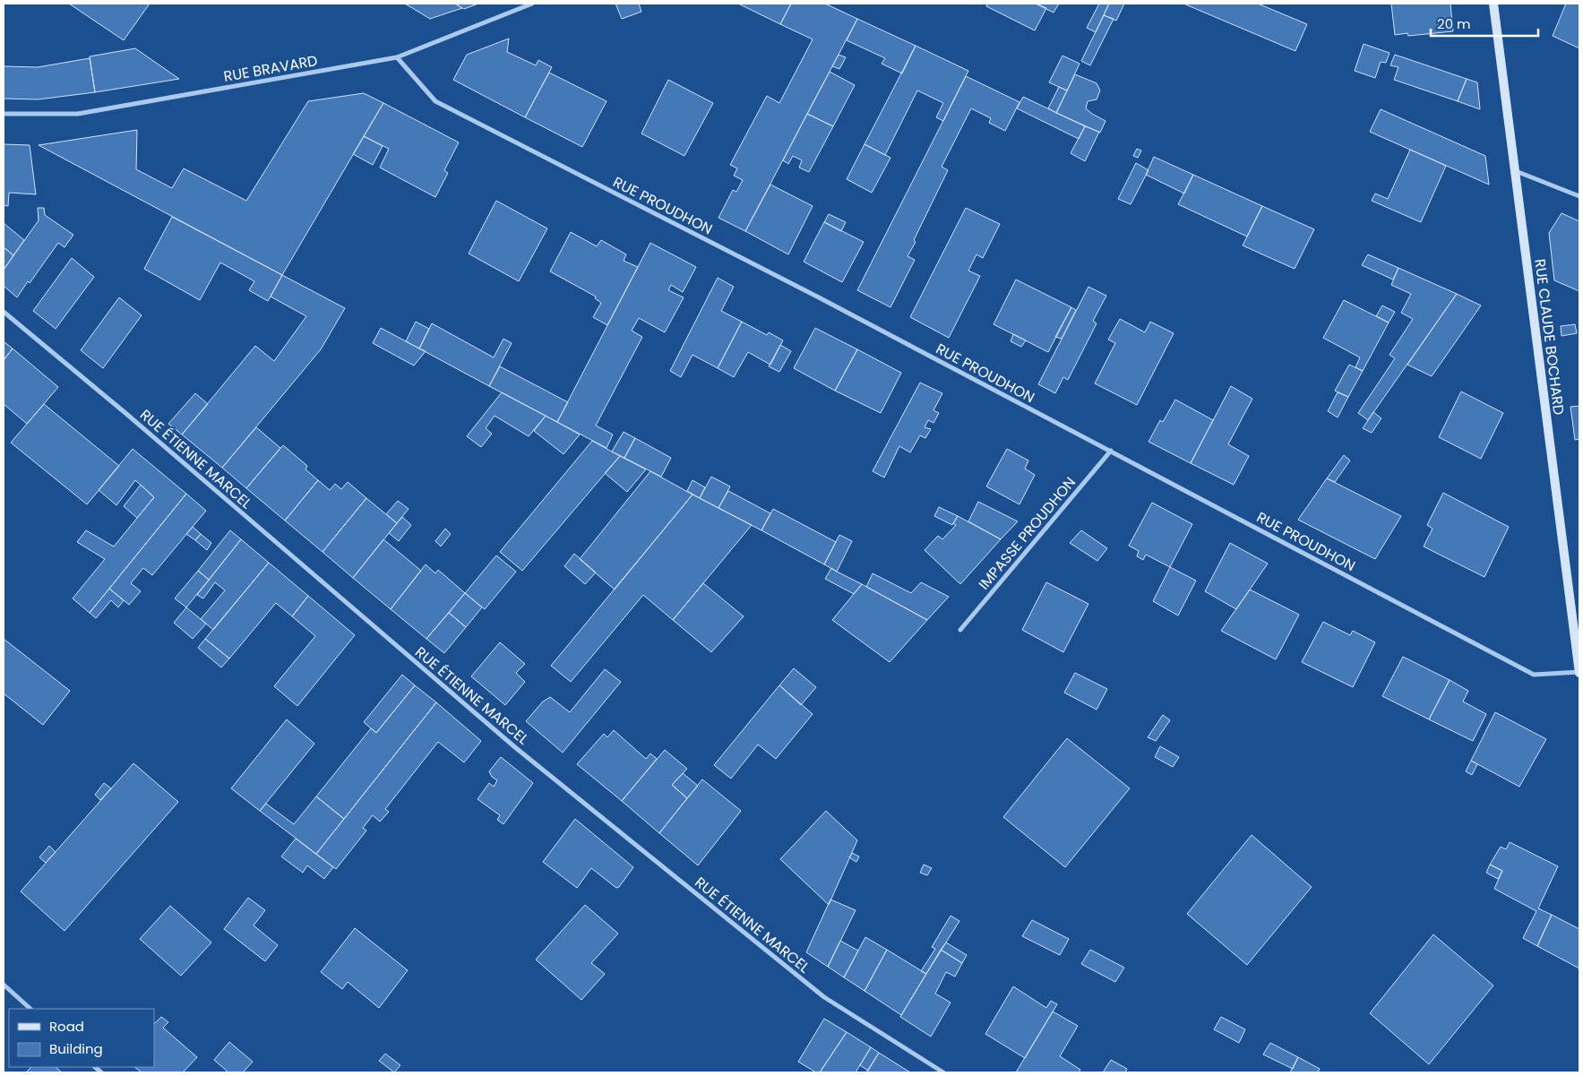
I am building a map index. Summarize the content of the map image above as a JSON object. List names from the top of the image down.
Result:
{
  "streets": {
    "main road": ["RUE CLAUDE BOCHARD"],
    "street": [
      "RUE BRAVARD",
      "RUE PROUDHON",
      "RUE ÉTIENNE MARCEL",
      "IMPASSE PROUDHON"
    ]
  },
  "crossings": [
    ["RUE BRAVARD", "RUE PROUDHON"],
    ["RUE PROUDHON", "RUE CLAUDE BOCHARD"],
    ["RUE PROUDHON", "IMPASSE PROUDHON"]
  ],
  "legend": ["Road", "Building"],
  "scale_bar": "20 m"
}
